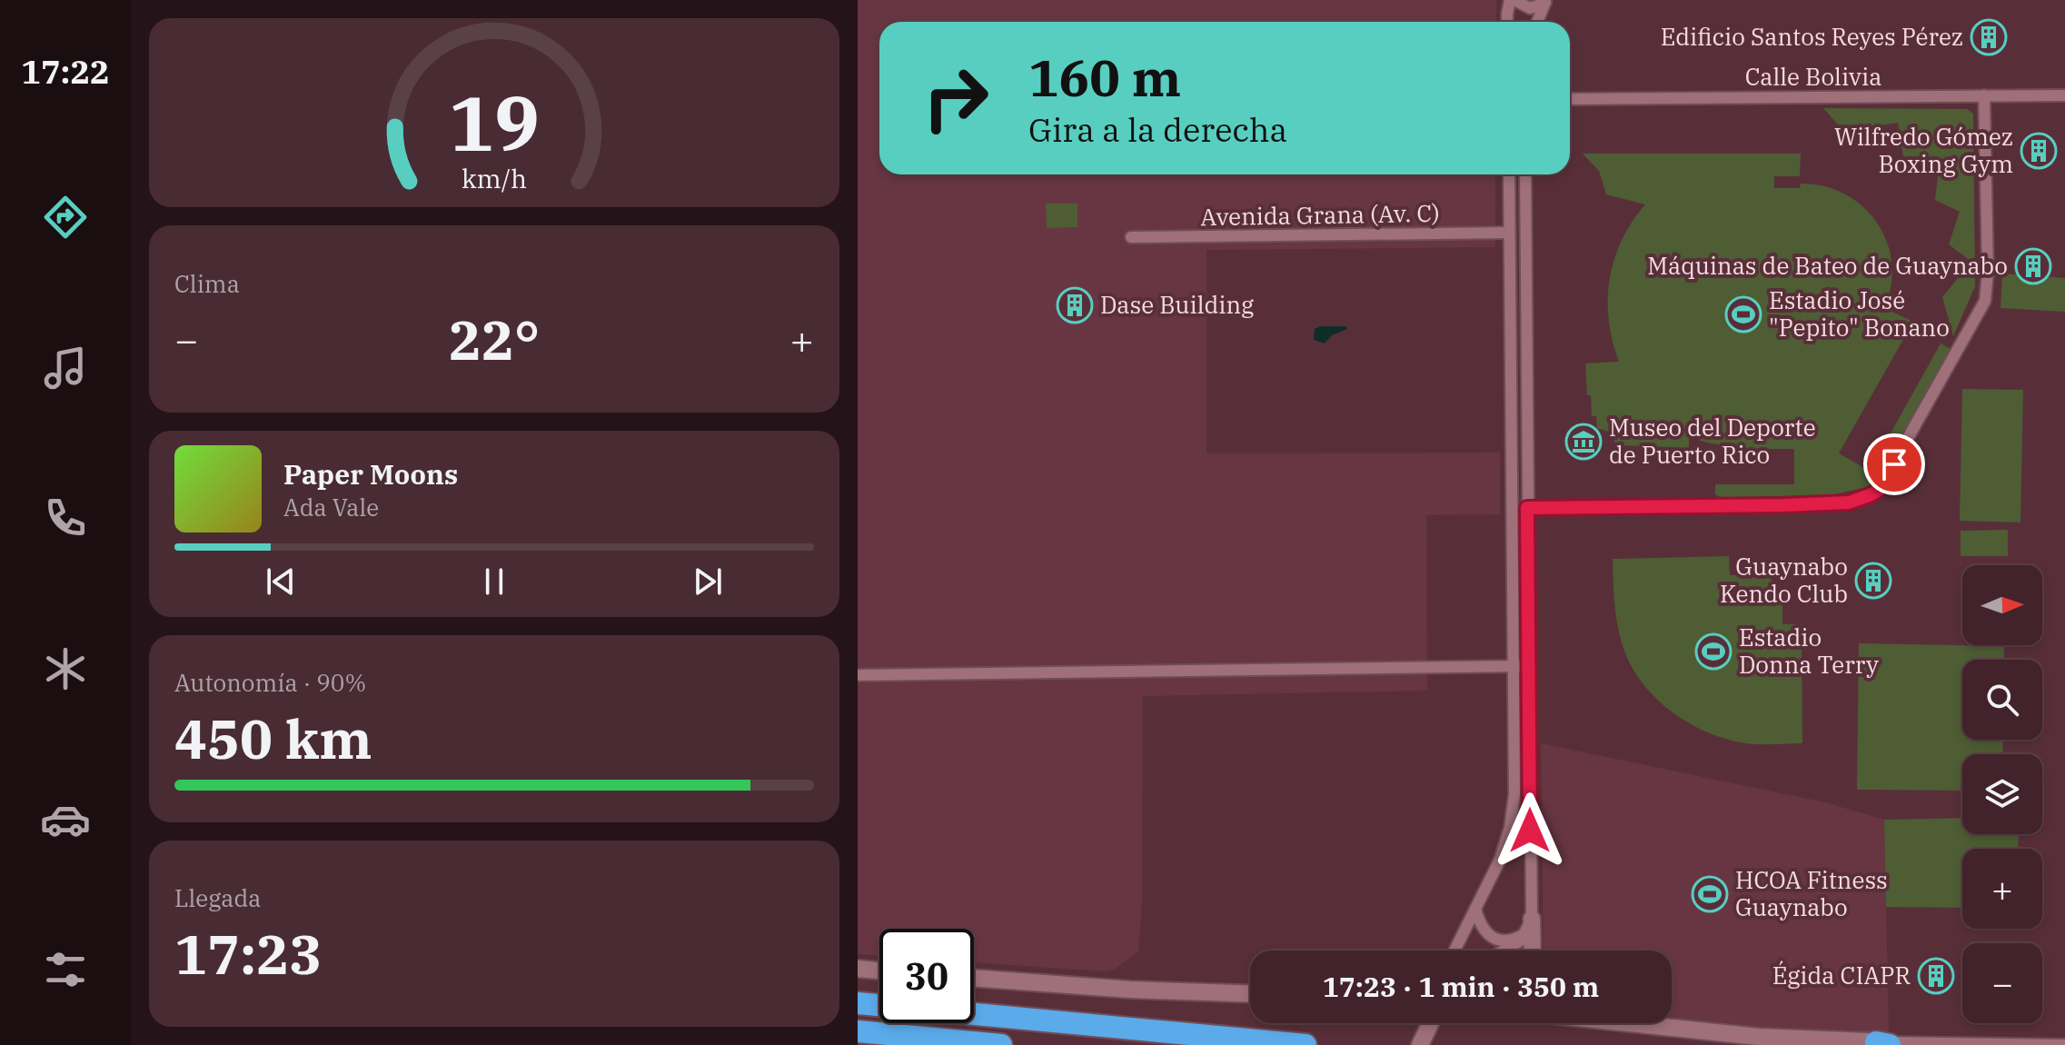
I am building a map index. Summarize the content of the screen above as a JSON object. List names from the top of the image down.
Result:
{
  "streets": {
    "street": ["Calle Bolivia", "Avenida Grana (Av. C)"]
  },
  "places": {
    "building": [
      "Edificio Santos Reyes Pérez",
      "Wilfredo Gómez Boxing Gym",
      "Máquinas de Bateo de Guaynabo",
      "Dase Building",
      "Guaynabo Kendo Club",
      "Égida CIAPR"
    ],
    "sports": ["Estadio José \"Pepito\" Bonano", "Estadio Donna Terry", "HCOA Fitness Guaynabo"],
    "museum": ["Museo del Deporte de Puerto Rico"]
  },
  "north": "right",
  "page": {
    "tabs": "17:22",
    "turn": ["160 m", "Gira a la derecha"],
    "tile": [
      "Clima",
      ["Autonomía · 90%", "450 km"],
      ["Llegada", "17:23"]
    ],
    "heat": ["−", "22°", "+"],
    "song": ["Paper Moons", "Ada Vale"],
    "map_buttons": ["+", "−"],
    "limit": "30",
    "trip": "17:23 · 1 min · 350 m",
    "gauge": ["19", "km/h"]
  }
}
